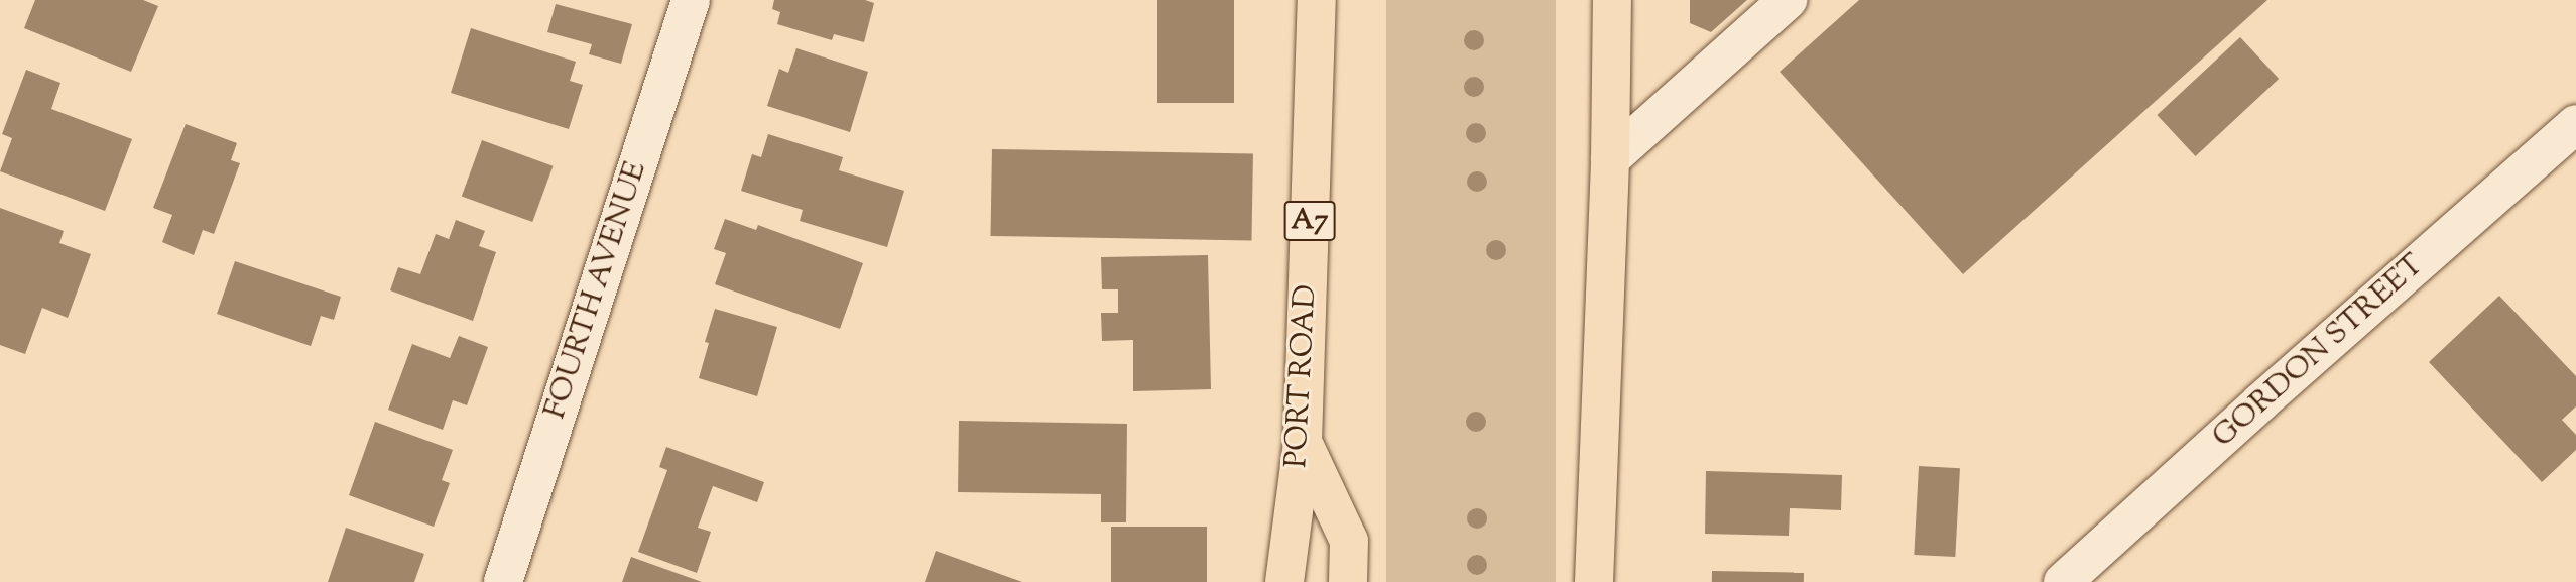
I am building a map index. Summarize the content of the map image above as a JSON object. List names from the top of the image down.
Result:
{
  "streets": {
    "highway": ["A7", "PORT ROAD"],
    "street": ["FOURTH AVENUE", "GORDON STREET"]
  }
}
